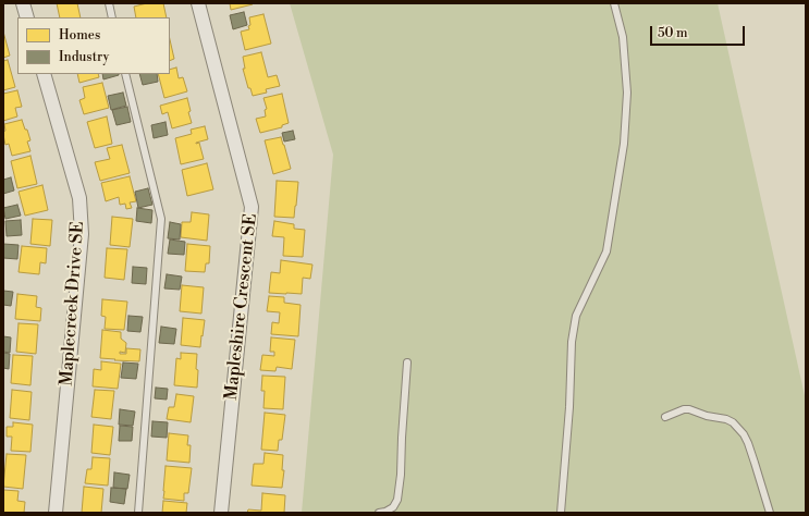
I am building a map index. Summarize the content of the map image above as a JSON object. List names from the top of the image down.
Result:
{
  "streets": {
    "street": ["Maplecreek Drive SE", "Mapleshire Crescent SE"]
  },
  "legend": ["Homes", "Industry"],
  "scale_bar": "50 m"
}
